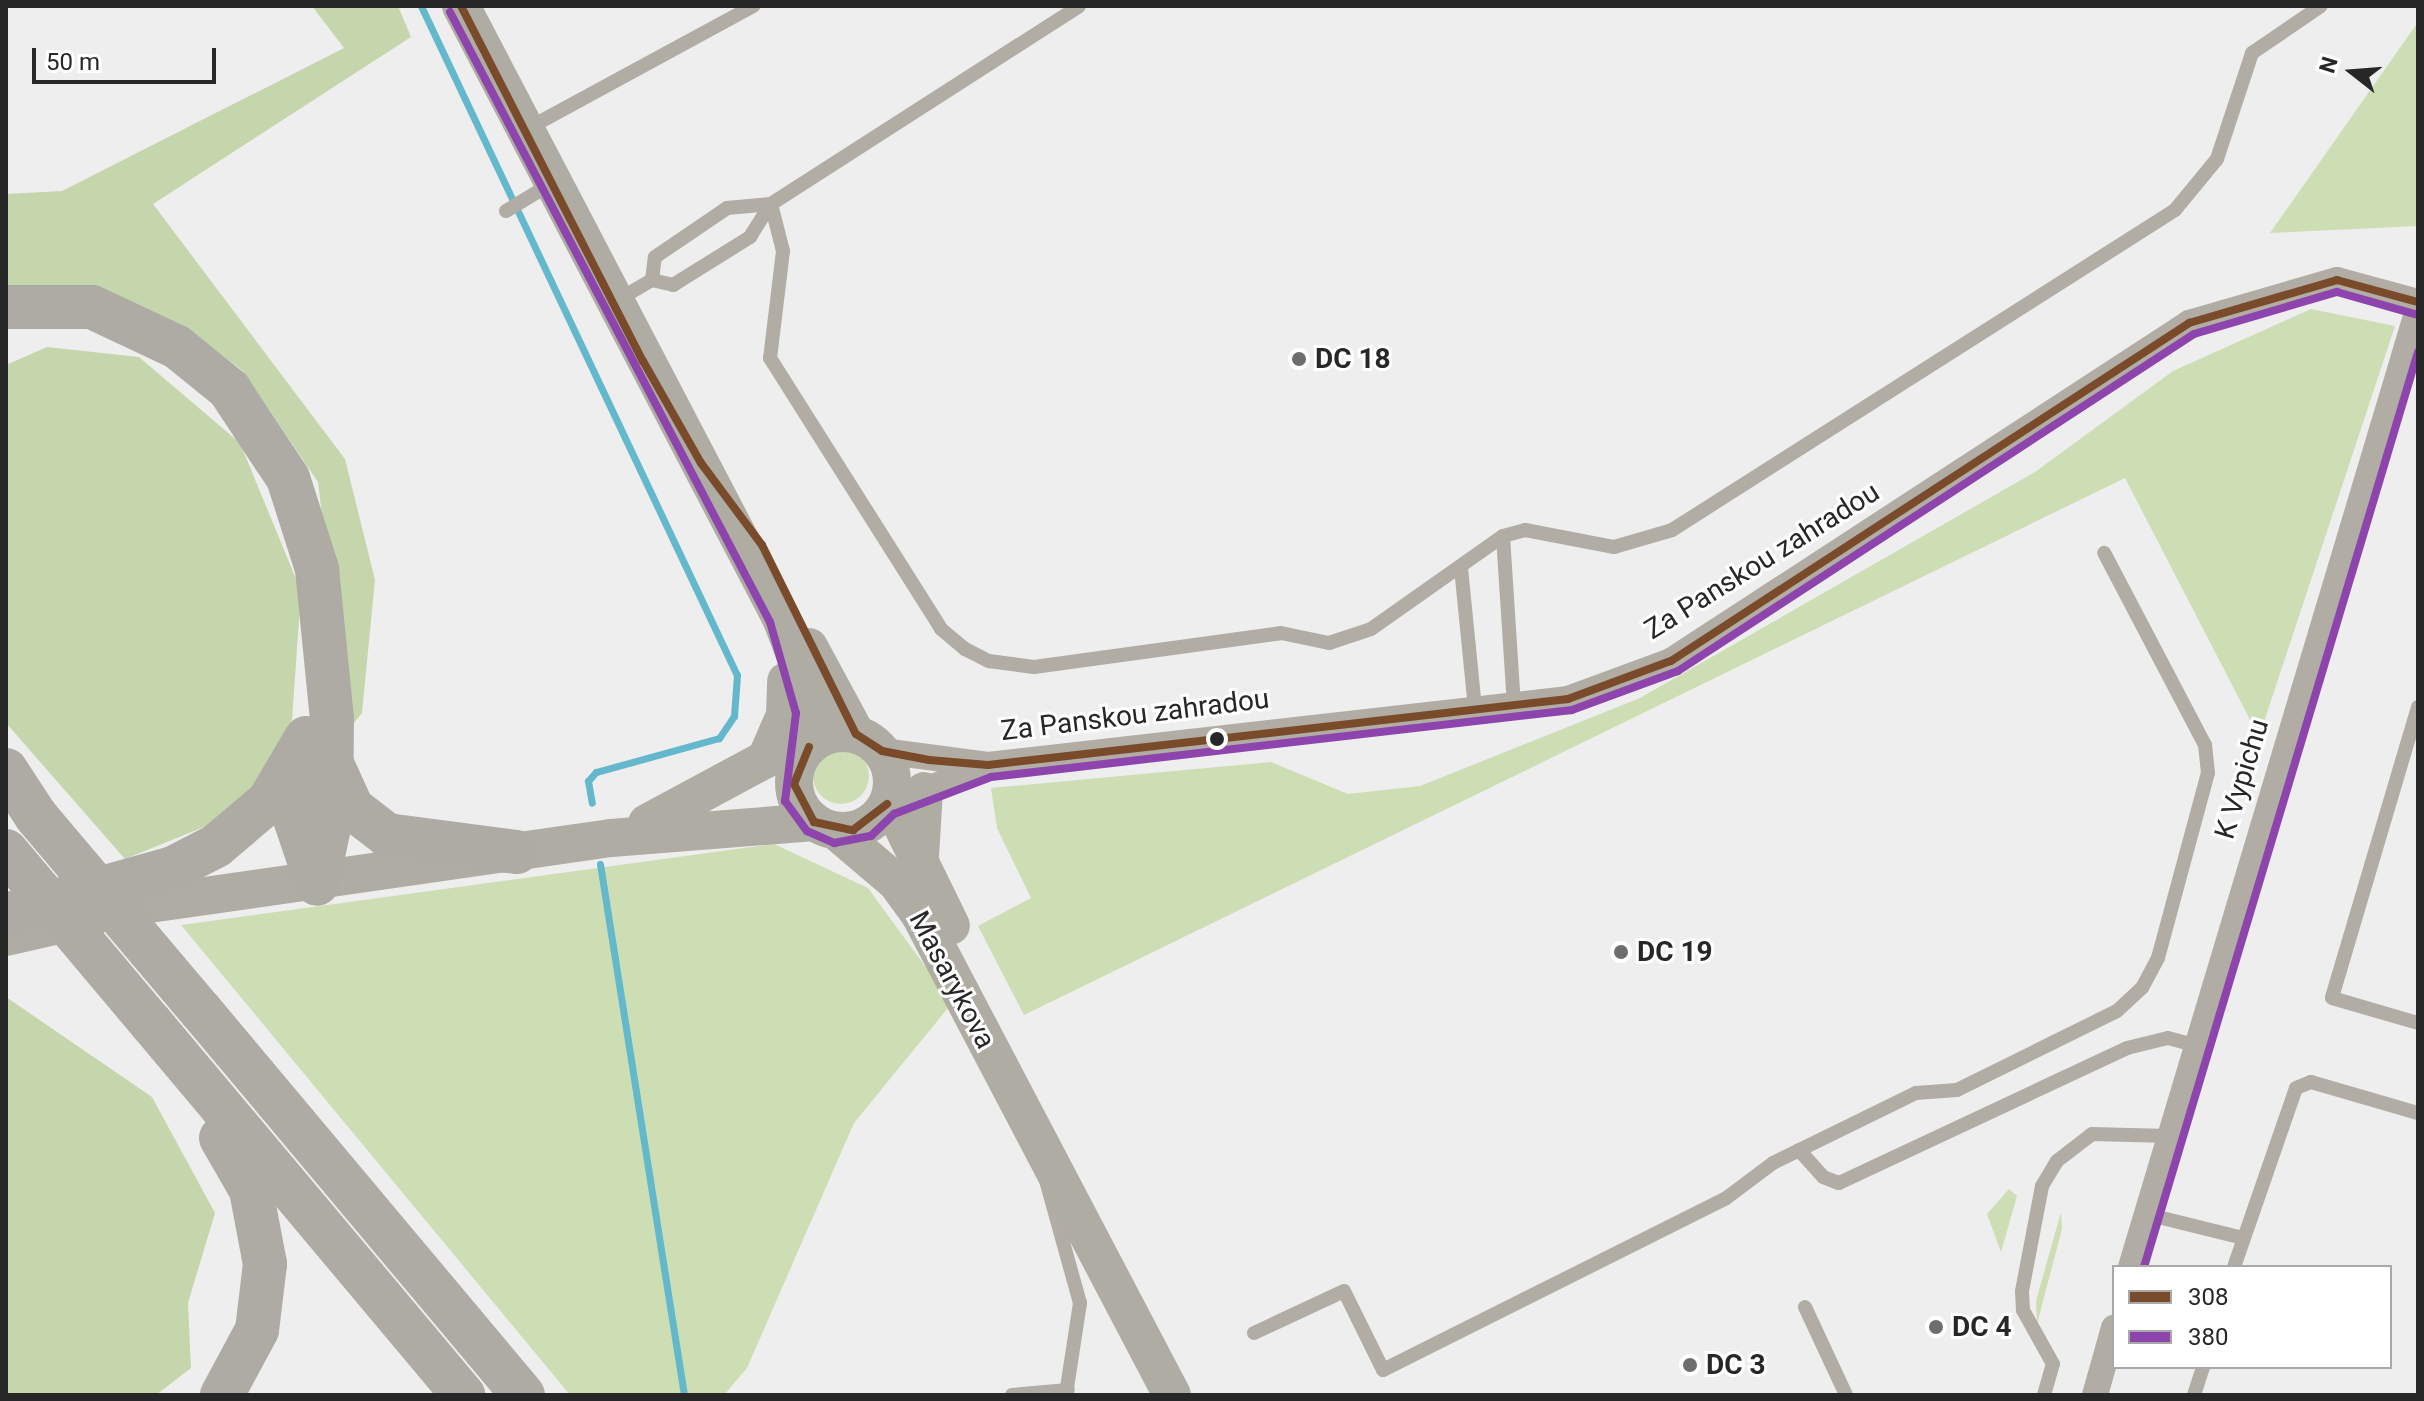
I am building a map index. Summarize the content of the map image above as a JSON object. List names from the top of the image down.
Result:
{
  "streets": {
    "main road": ["Masarykova"],
    "street": ["Za Panskou zahradou", "K Vypichu"]
  },
  "crossings": [
    ["Za Panskou zahradou", "Masarykova"]
  ],
  "places": [
    "DC 18",
    "DC 19",
    "DC 4",
    "DC 3"
  ],
  "lines": ["transit line 308", "transit line 380"],
  "legend": ["308", "380"],
  "scale_bar": "50 m",
  "north": "left"
}
